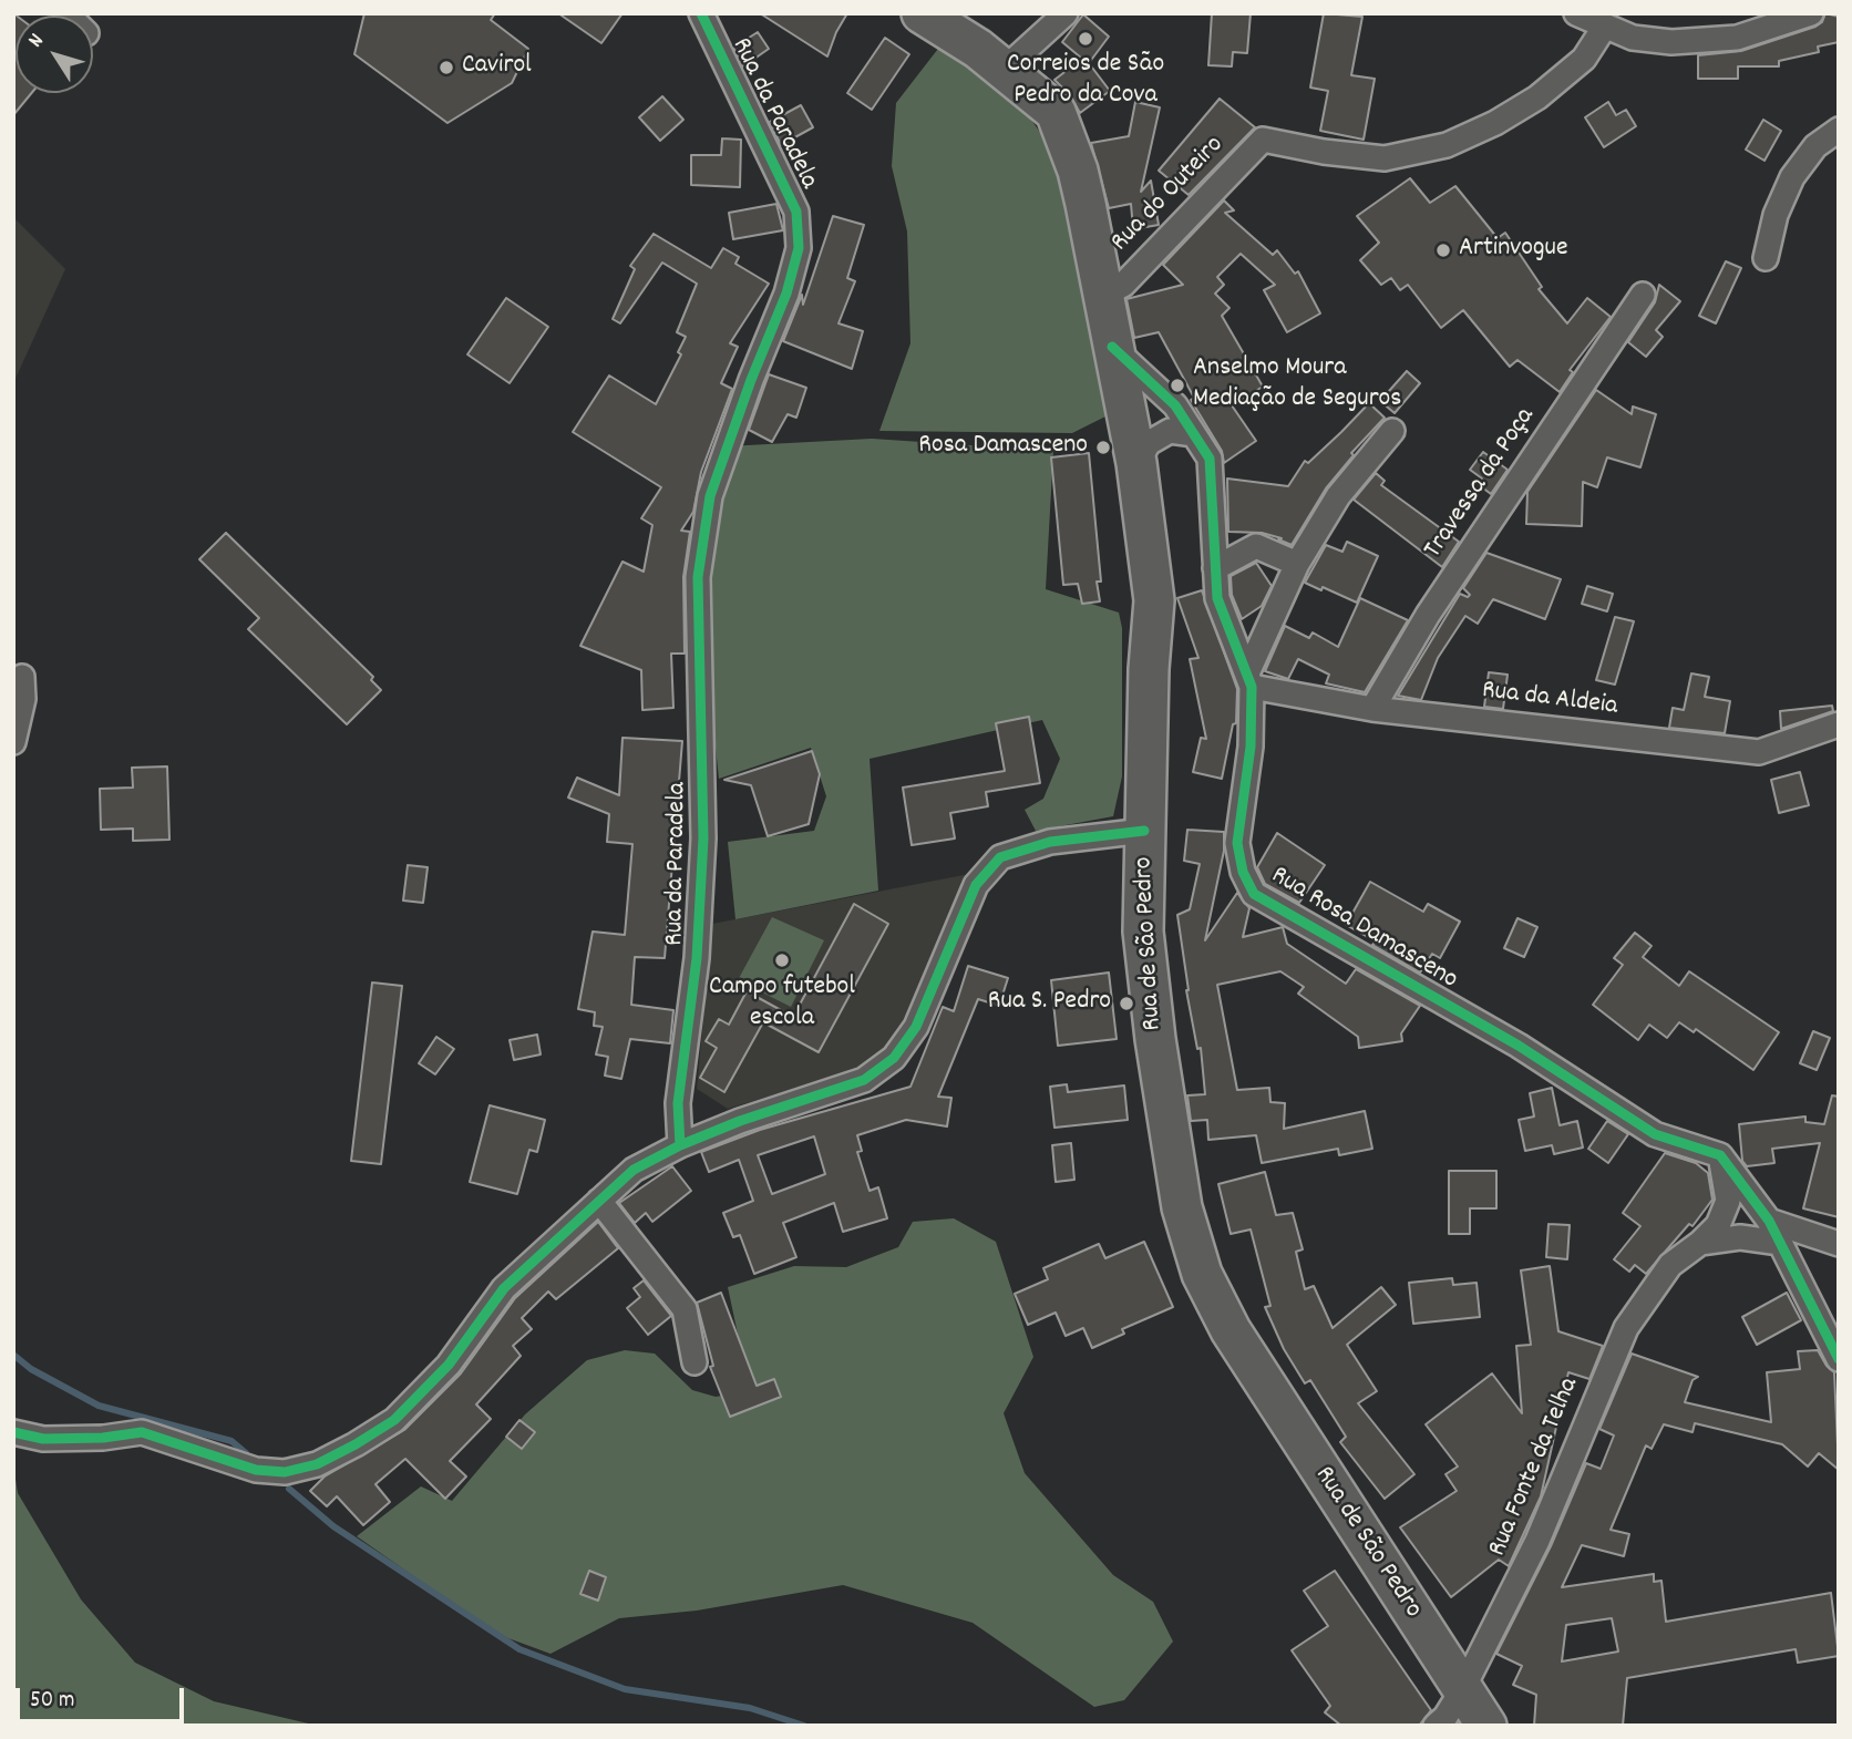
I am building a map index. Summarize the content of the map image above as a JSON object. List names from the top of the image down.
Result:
{
  "streets": {
    "main road": ["Rua de São Pedro"],
    "street": [
      "Rua da Paradela",
      "Rua do Outeiro",
      "Travessa da Poça",
      "Rua da Aldeia",
      "Rua Rosa Damasceno",
      "Rua Fonte da Telha"
    ]
  },
  "crossings": [
    ["Rua do Outeiro", "Rua de São Pedro"],
    ["Travessa da Poça", "Rua da Aldeia"],
    ["Rua da Aldeia", "Rua Rosa Damasceno"],
    ["Rua Rosa Damasceno", "Rua de São Pedro"],
    ["Rua Rosa Damasceno", "Rua Fonte da Telha"],
    ["Rua de São Pedro", "Rua Fonte da Telha"]
  ],
  "places": [
    "Correios de São Pedro da Cova",
    "Cavirol",
    "Artinvogue",
    "Anselmo Moura Mediação de Seguros",
    "Rosa Damasceno",
    "Campo futebol escola",
    "Rua S. Pedro"
  ],
  "scale_bar": "50 m",
  "north": "top left"
}
